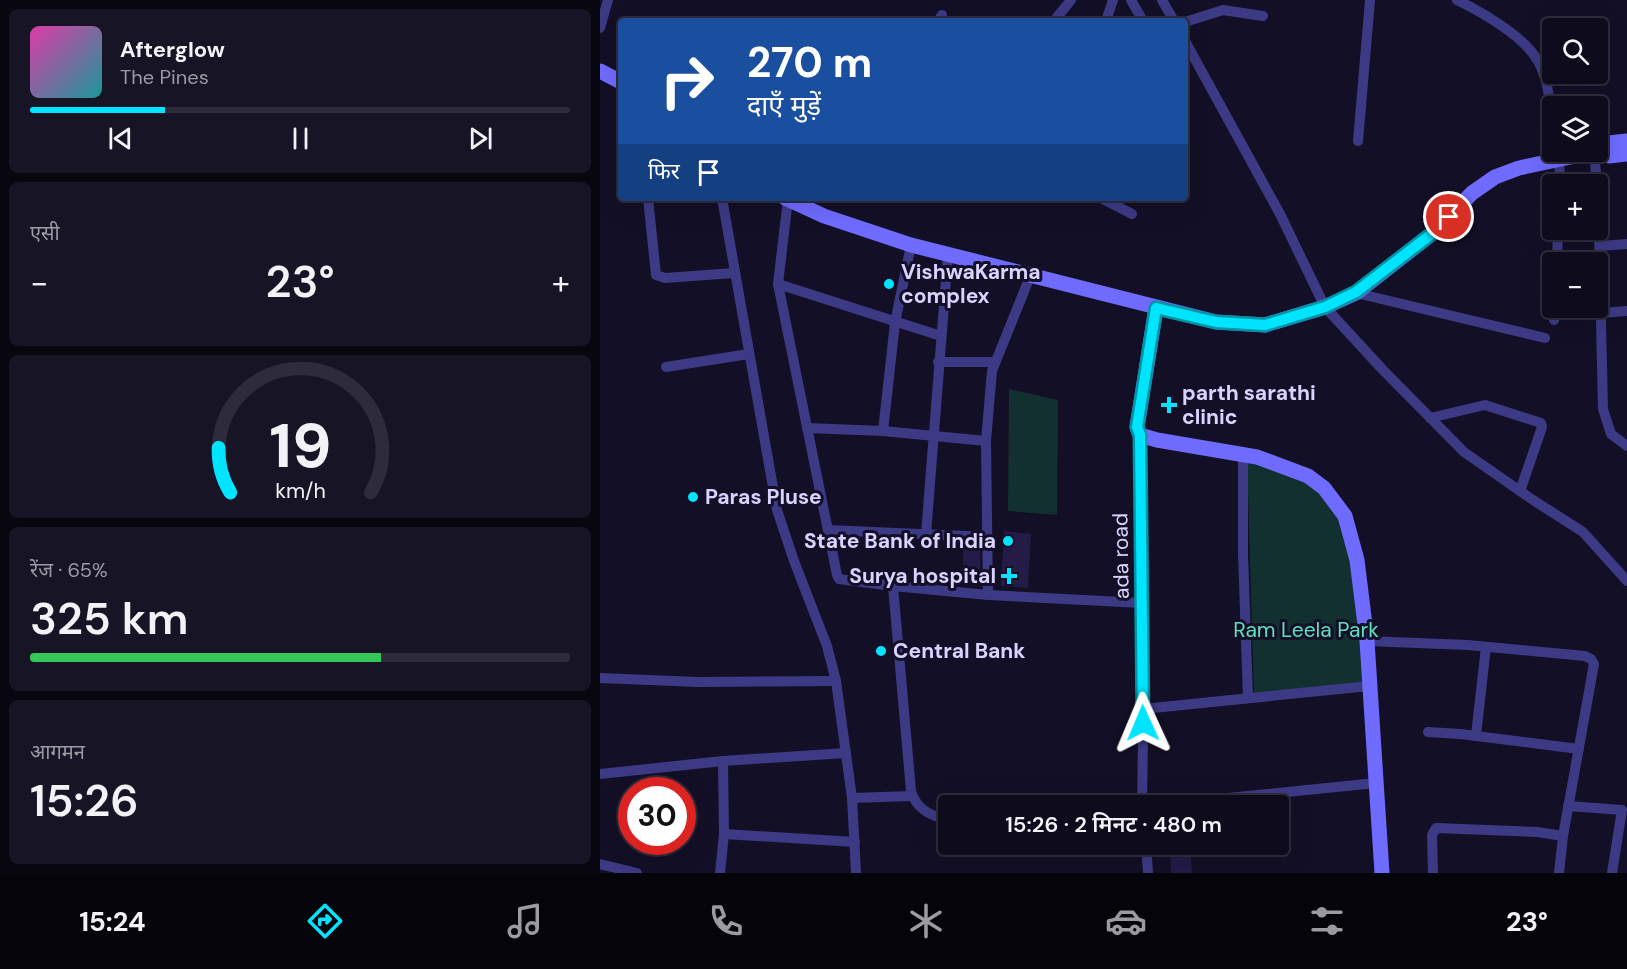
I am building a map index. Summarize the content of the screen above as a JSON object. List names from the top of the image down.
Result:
{
  "streets": {
    "main road": ["ada road"]
  },
  "parks": ["Ram Leela Park"],
  "places": {
    "other": [
      "VishwaKarma complex",
      "Paras Pluse",
      "State Bank of India",
      "Central Bank"
    ],
    "health": ["parth sarathi clinic", "Surya hospital"]
  },
  "page": {
    "map_buttons": ["+", "−"],
    "turn": ["270 m", "दाएँ मुड़ें"],
    "song": ["Afterglow", "The Pines"],
    "then": "फिर",
    "tile": [
      "एसी",
      ["रेंज · 65%", "325 km"],
      ["आगमन", "15:26"]
    ],
    "heat": ["−", "23°", "+"],
    "limit": "30",
    "trip": "15:26 · 2 मिनट · 480 m",
    "tabs": ["15:24", "23°"],
    "gauge": ["19", "km/h"]
  }
}
